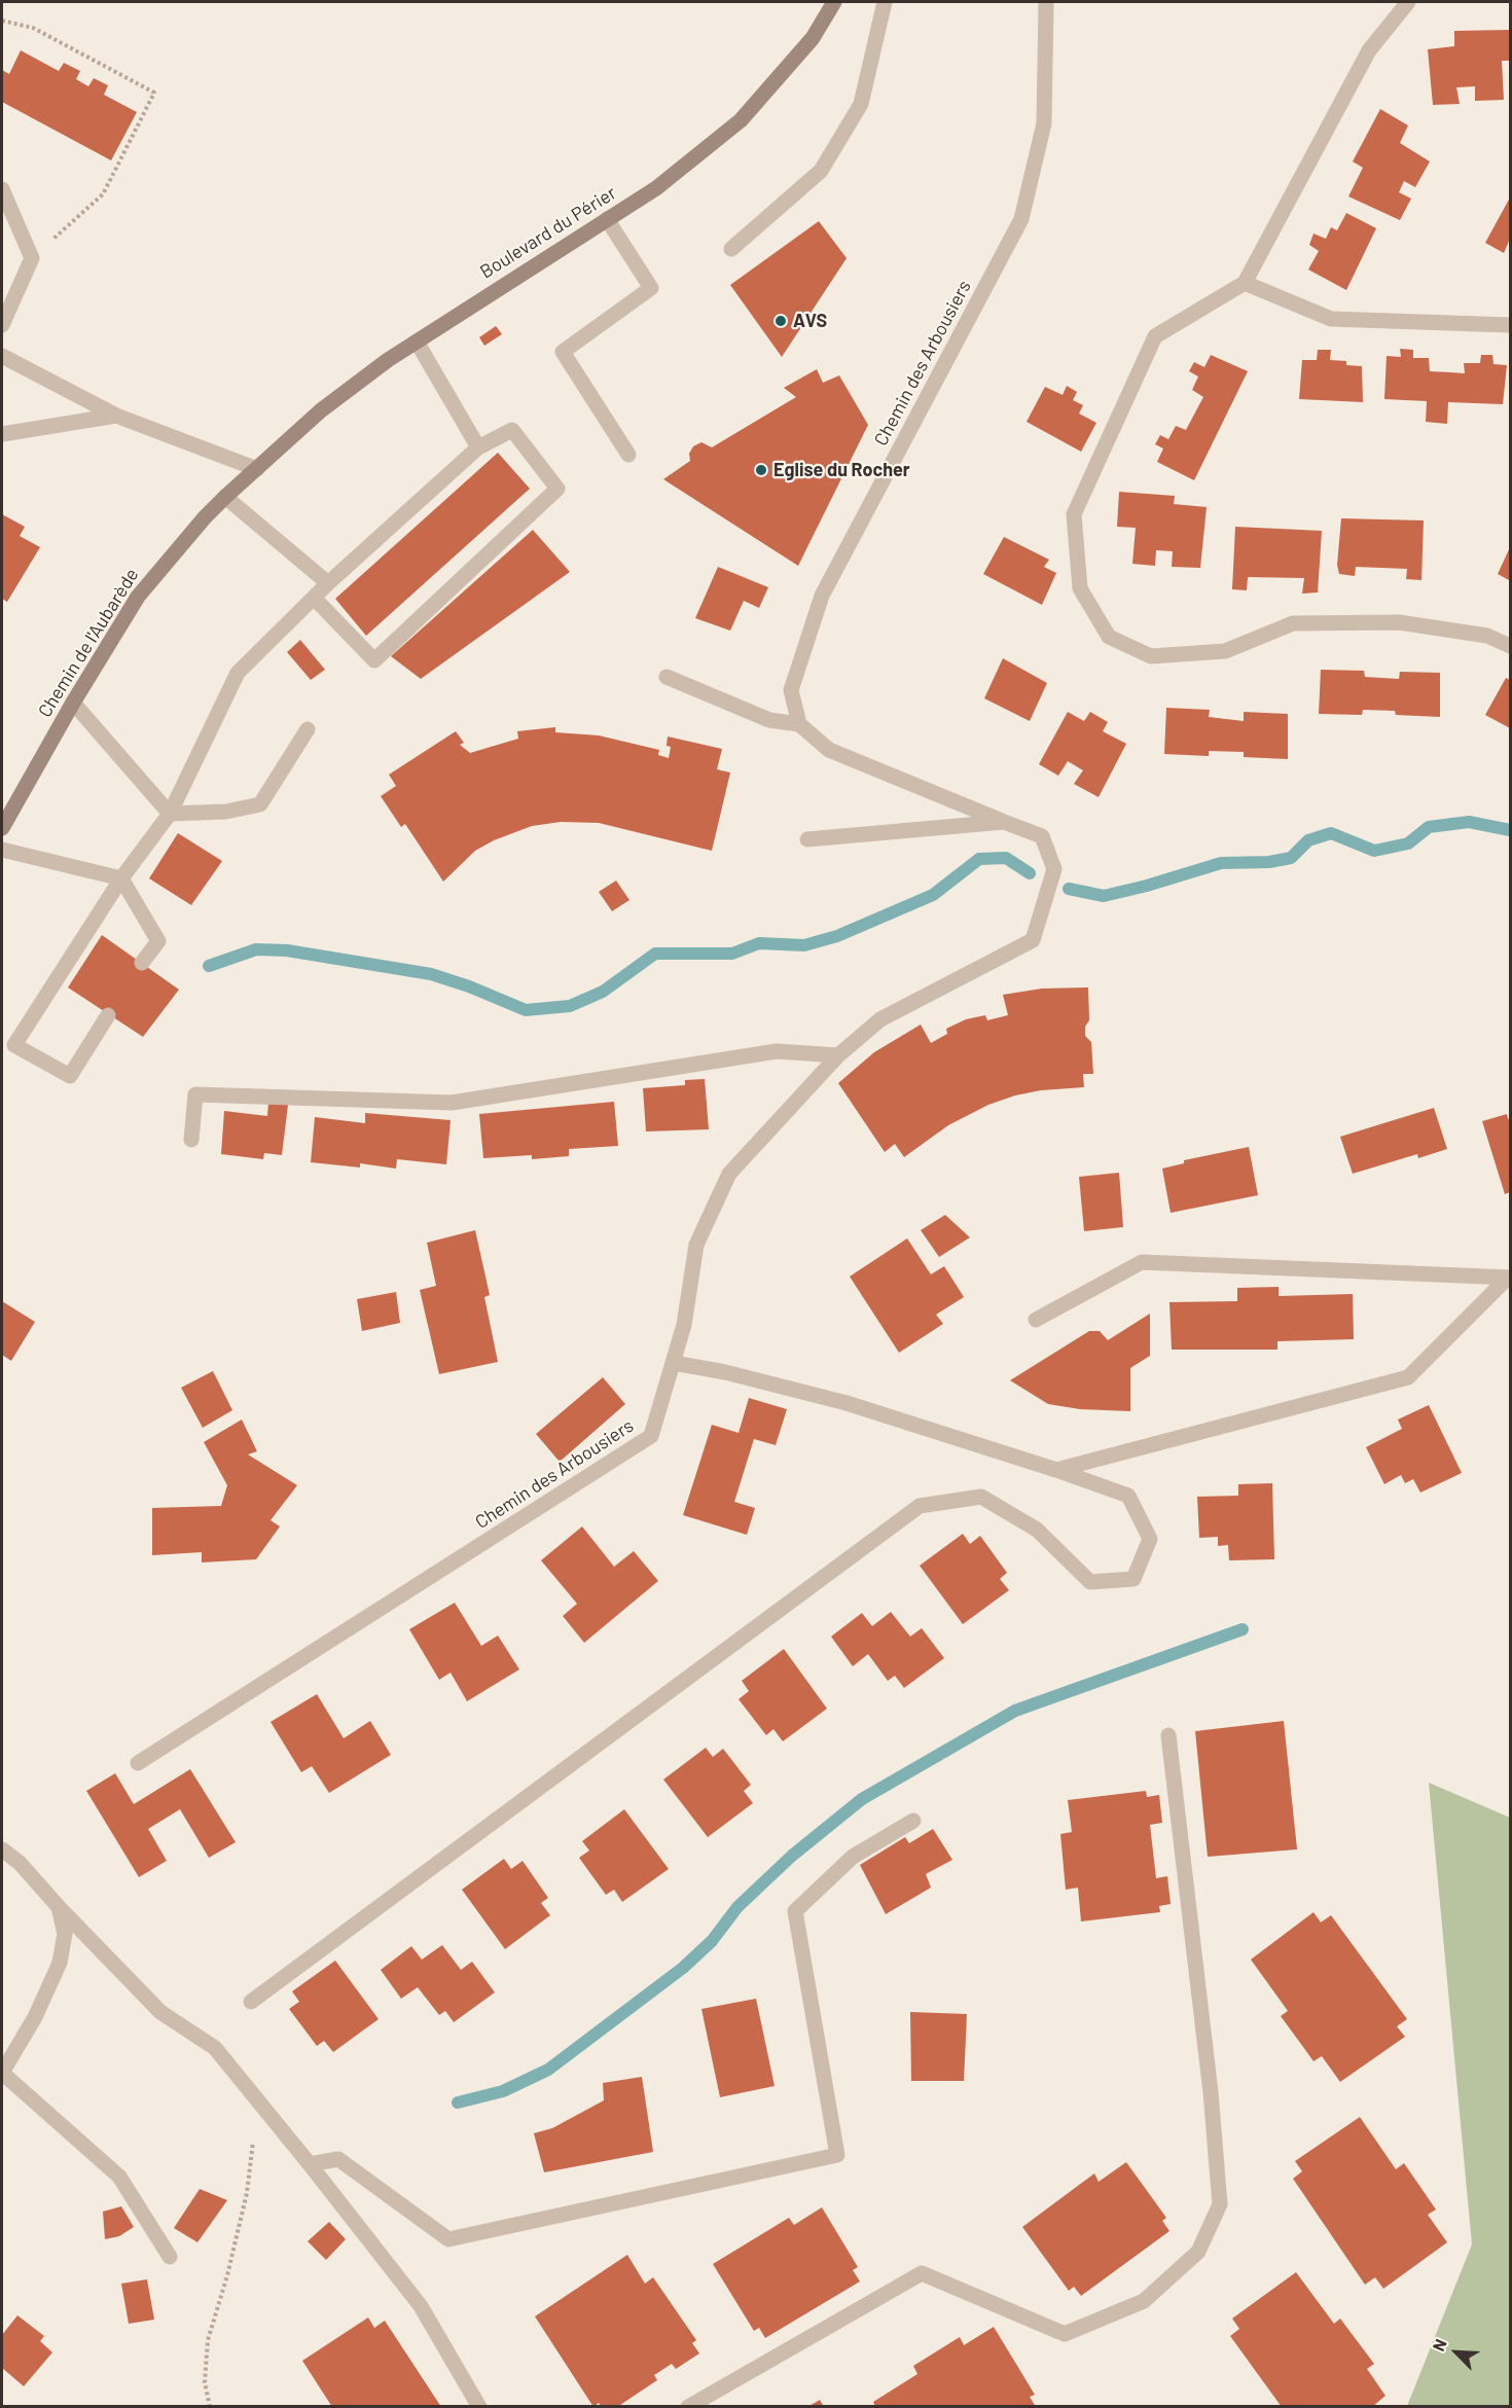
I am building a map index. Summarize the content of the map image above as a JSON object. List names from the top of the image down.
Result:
{
  "streets": {
    "street": ["Boulevard du Périer", "Chemin des Arbousiers", "Chemin de l'Aubarède"]
  },
  "crossings": [
    ["Boulevard du Périer", "Chemin de l'Aubarède"]
  ],
  "places": ["AVS", "Eglise du Rocher"],
  "north": "top left"
}
